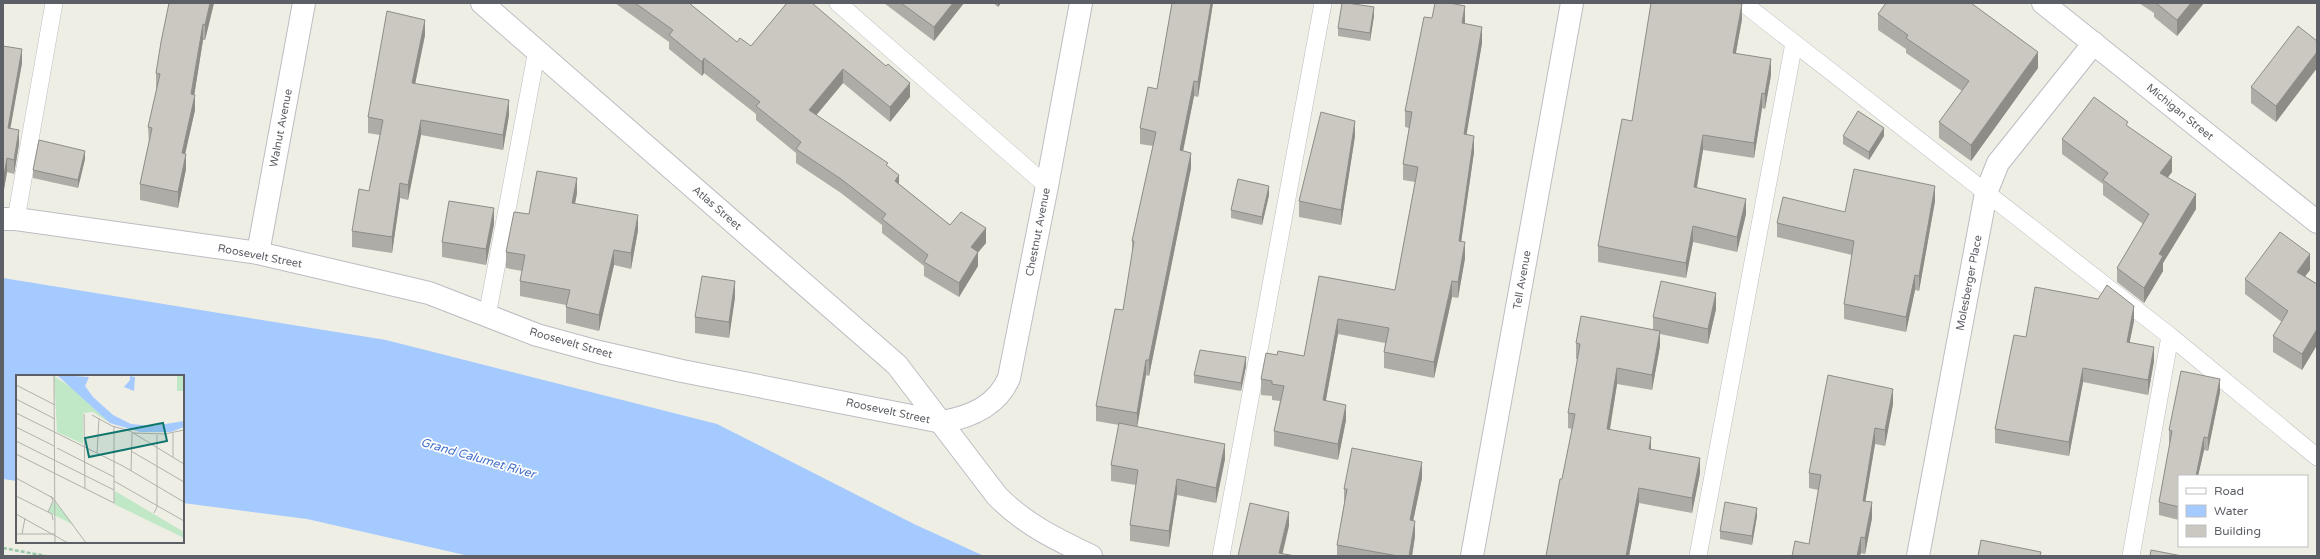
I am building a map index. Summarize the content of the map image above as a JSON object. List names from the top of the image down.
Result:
{
  "streets": {
    "street": [
      "Michigan Street",
      "Walnut Avenue",
      "Atlas Street",
      "Chestnut Avenue",
      "Roosevelt Street",
      "Tell Avenue",
      "Molesberger Place"
    ]
  },
  "crossings": [
    ["Michigan Street", "Molesberger Place"],
    ["Walnut Avenue", "Roosevelt Street"],
    ["Atlas Street", "Chestnut Avenue"],
    ["Atlas Street", "Roosevelt Street"],
    ["Chestnut Avenue", "Roosevelt Street"]
  ],
  "water": ["Grand Calumet River"],
  "legend": ["Road", "Water", "Building"]
}
